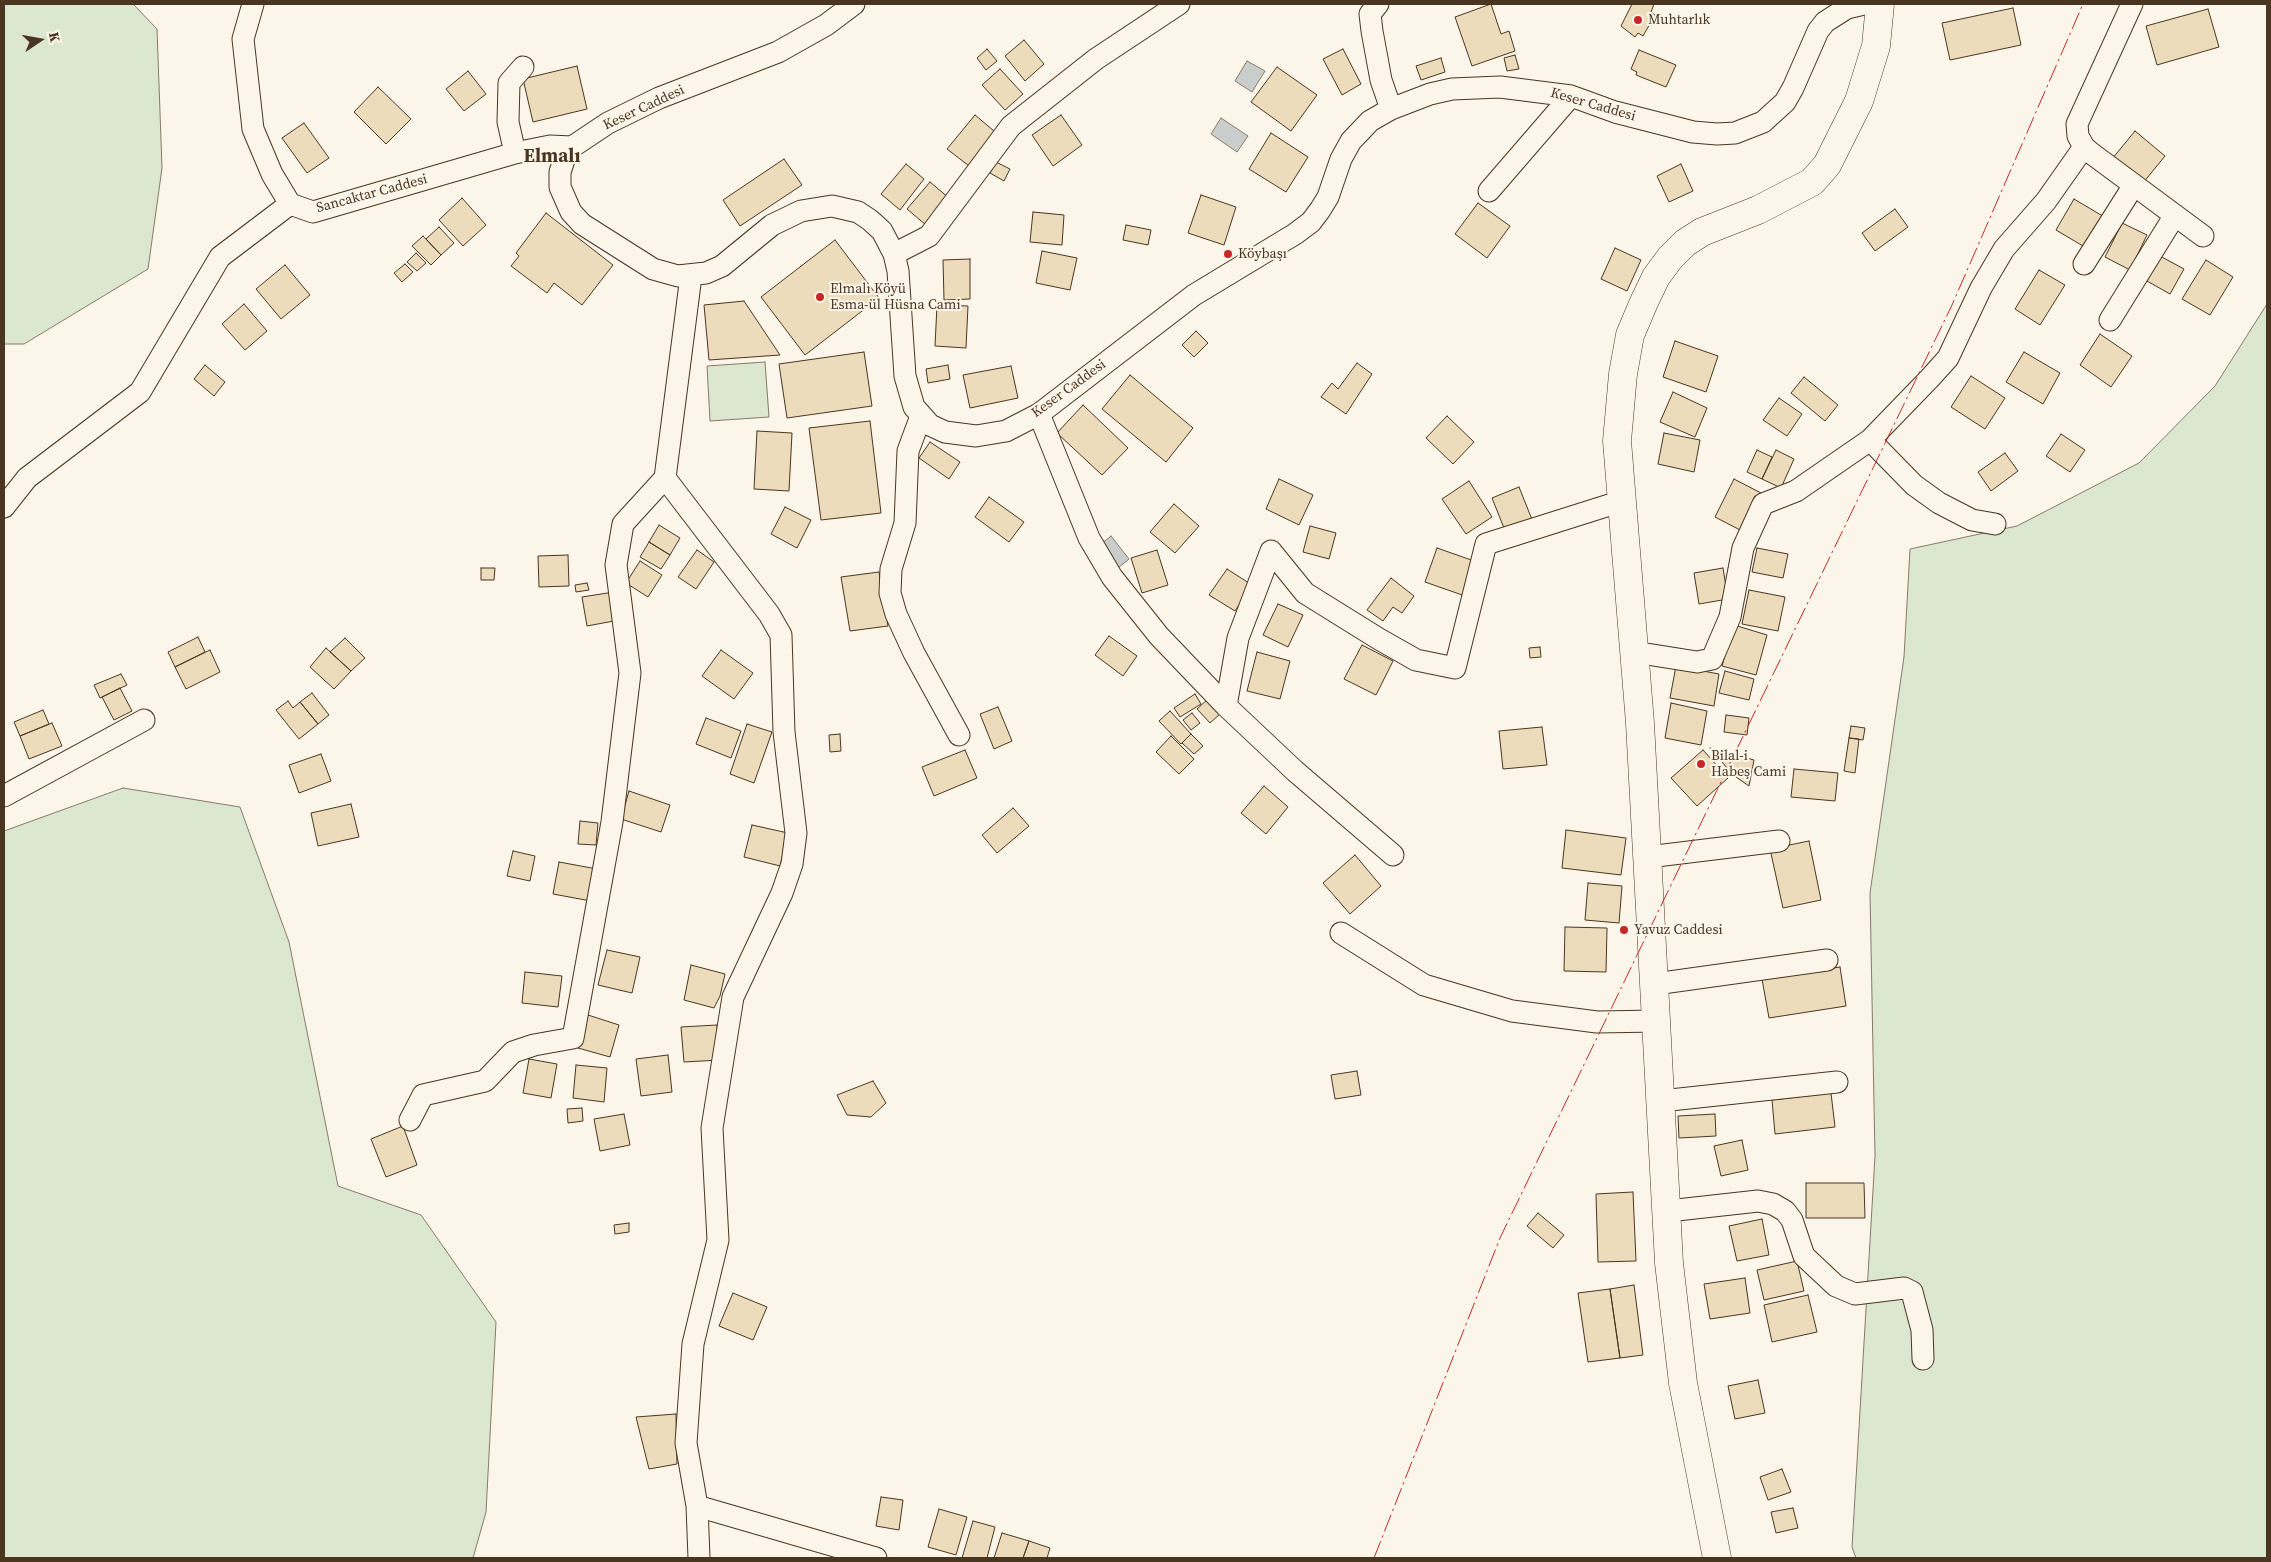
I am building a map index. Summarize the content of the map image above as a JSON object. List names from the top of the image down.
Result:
{
  "streets": {
    "street": ["Keser Caddesi", "Sancaktar Caddesi"]
  },
  "crossings": [
    ["Keser Caddesi", "Sancaktar Caddesi"]
  ],
  "districts": ["Elmalı"],
  "places": [
    "Muhtarlık",
    "Köybaşı",
    "Elmalı Köyü Esma-ül Hüsna Cami",
    "Bilal-i Habeş Cami",
    "Yavuz Caddesi"
  ],
  "north": "right"
}
